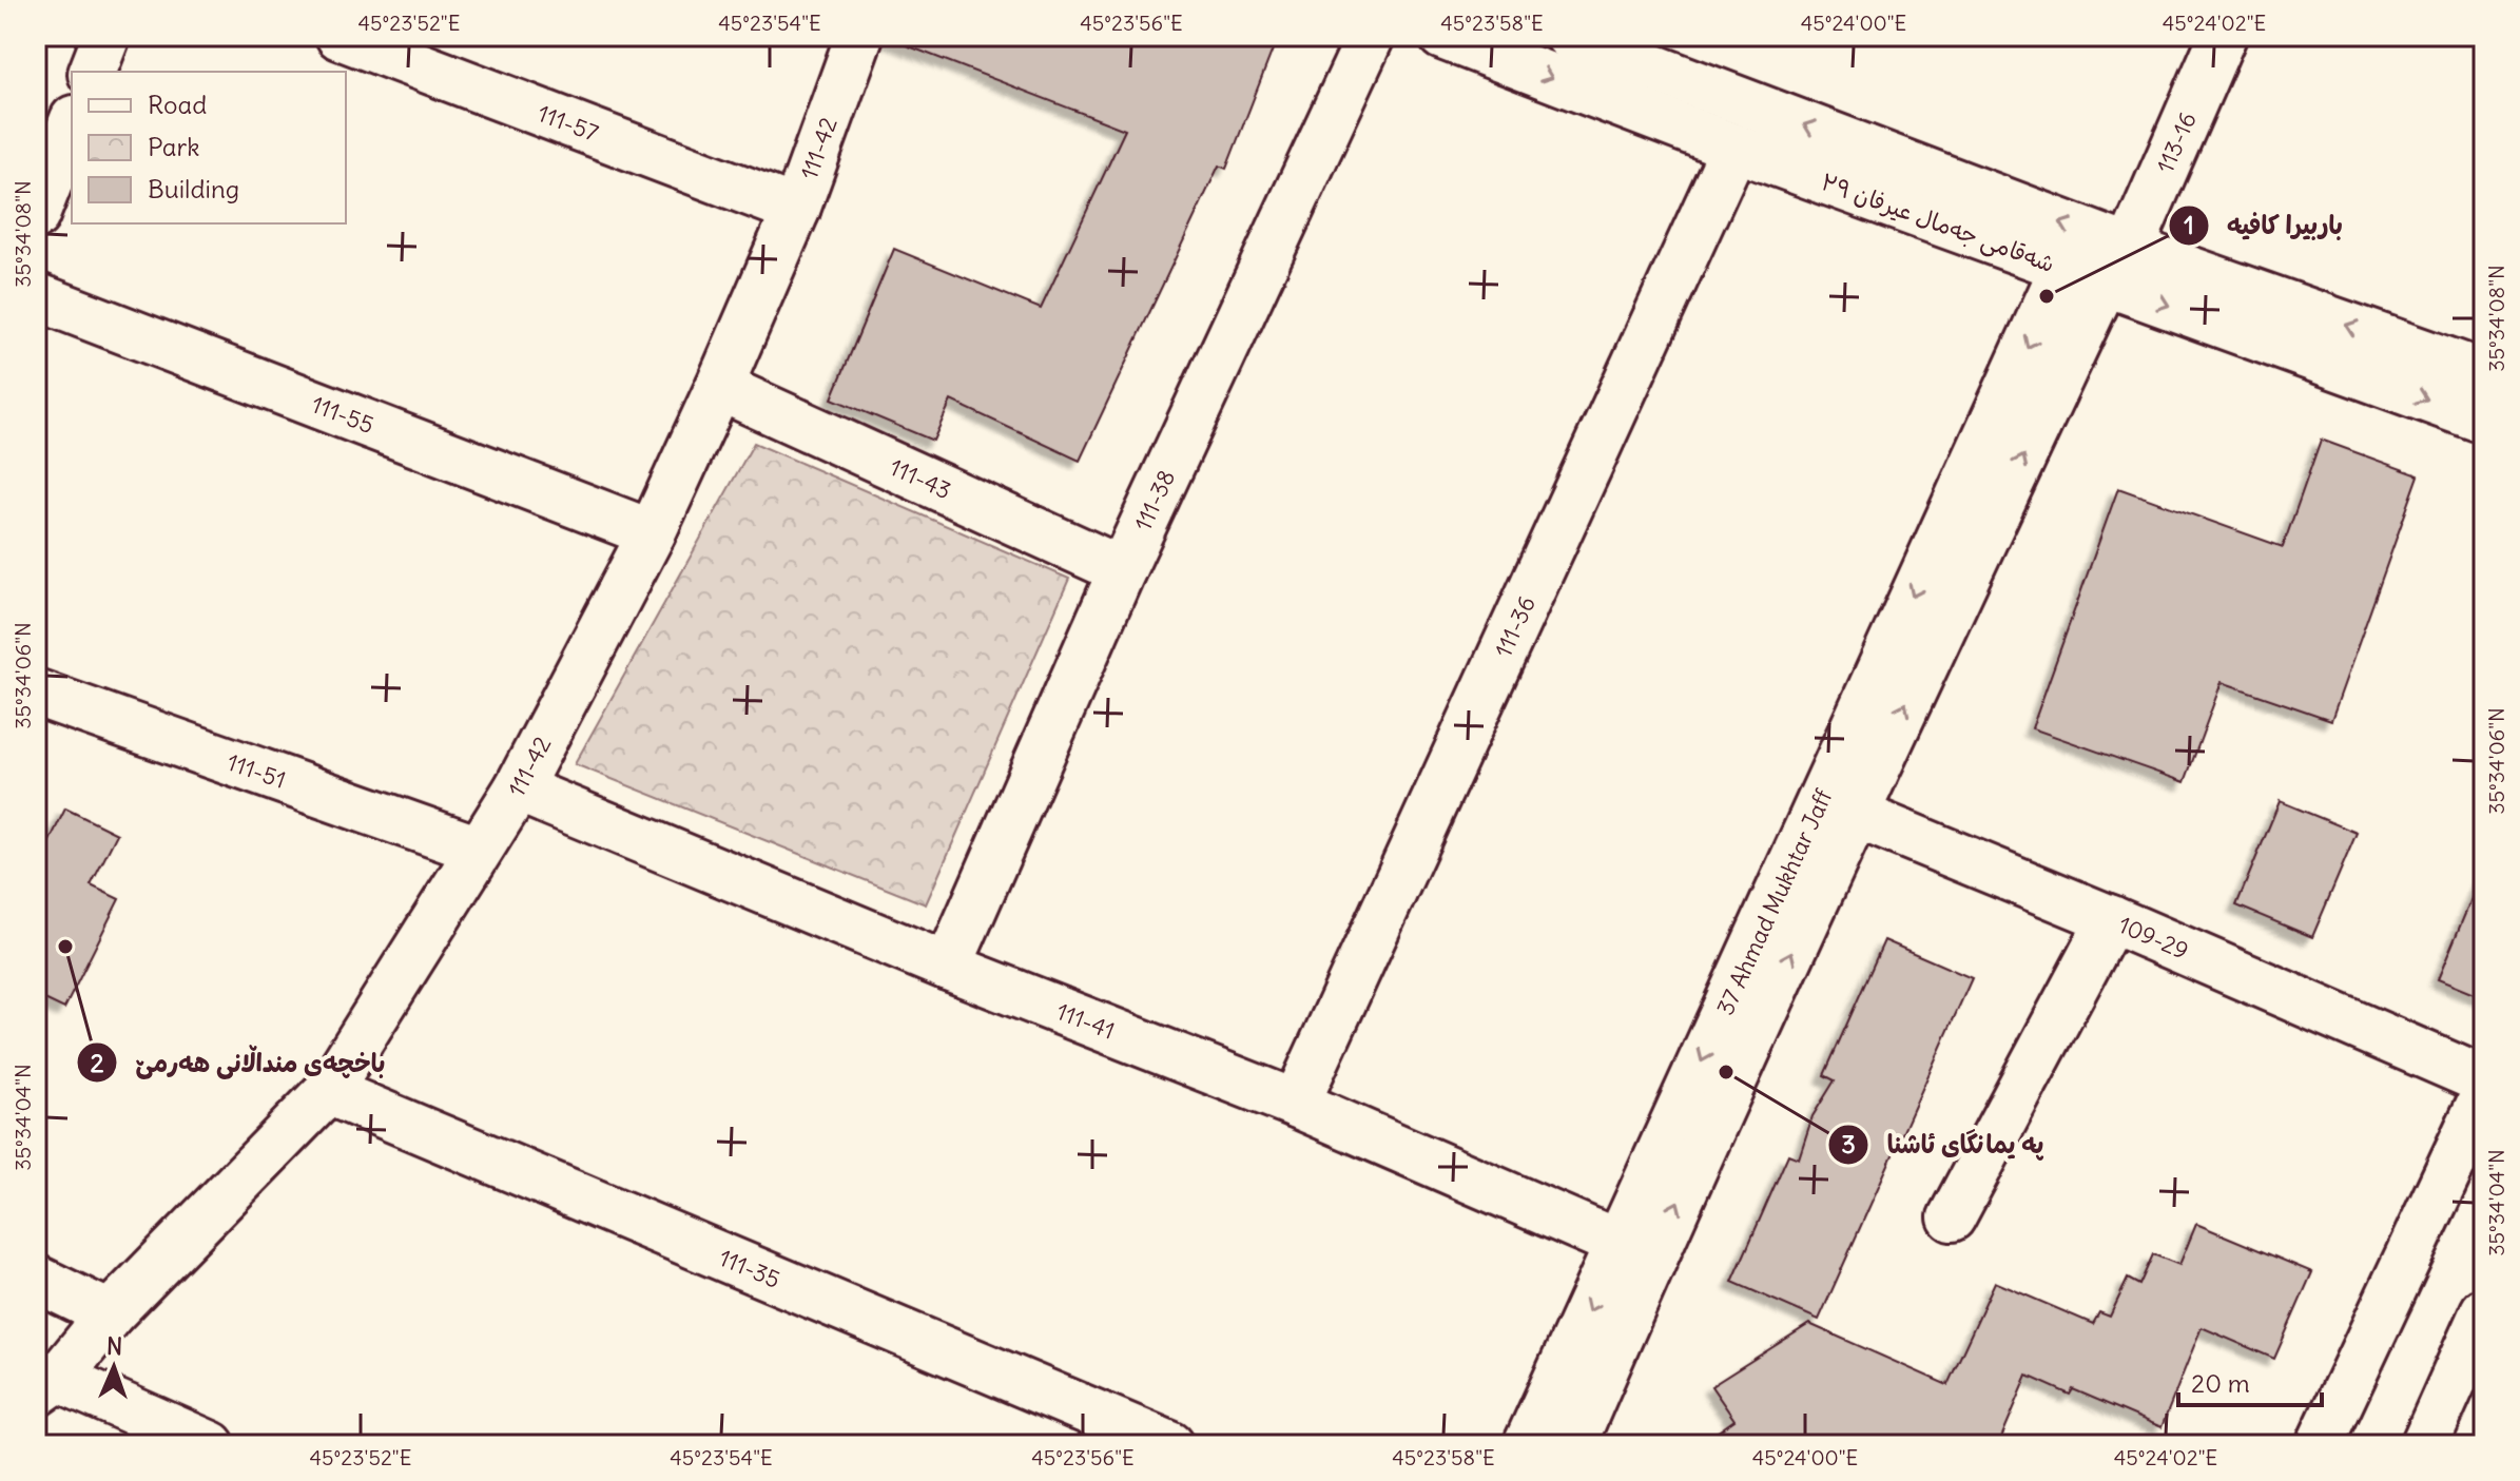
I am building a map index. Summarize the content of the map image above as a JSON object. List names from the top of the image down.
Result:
{
  "streets": {
    "street": [
      "111-57",
      "113-16",
      "111-42",
      "شەقامی جەمال عیرفان ٣٩",
      "111-55",
      "111-43",
      "111-38",
      "111-36",
      "111-51",
      "37 Ahmad Mukhtar Jaff",
      "109-29",
      "111-41",
      "111-35"
    ]
  },
  "crossings": [
    ["111-57", "111-42"],
    ["113-16", "شەقامی جەمال عیرفان ٣٩"],
    ["113-16", "37 Ahmad Mukhtar Jaff"],
    ["111-42", "111-55"],
    ["111-42", "111-43"],
    ["111-42", "111-51"],
    ["111-42", "111-41"],
    ["111-42", "111-35"],
    ["شەقامی جەمال عیرفان ٣٩", "111-36"],
    ["شەقامی جەمال عیرفان ٣٩", "37 Ahmad Mukhtar Jaff"],
    ["111-43", "111-38"],
    ["111-38", "111-41"],
    ["111-36", "111-41"],
    ["37 Ahmad Mukhtar Jaff", "109-29"],
    ["37 Ahmad Mukhtar Jaff", "111-41"]
  ],
  "places": ["باربيرا كافيه", "باخچەی منداڵانی هەرمێ", "په یمانگای ئاشنا"],
  "legend": ["Road", "Park", "Building"],
  "scale_bar": "20 m",
  "north": "top",
  "coordinates": [
    "45°23'52\"E",
    "45°23'54\"E",
    "45°23'56\"E",
    "45°23'58\"E",
    "45°24'00\"E",
    "45°24'02\"E",
    "35°34'08\"N",
    "35°34'06\"N",
    "35°34'04\"N"
  ]
}
